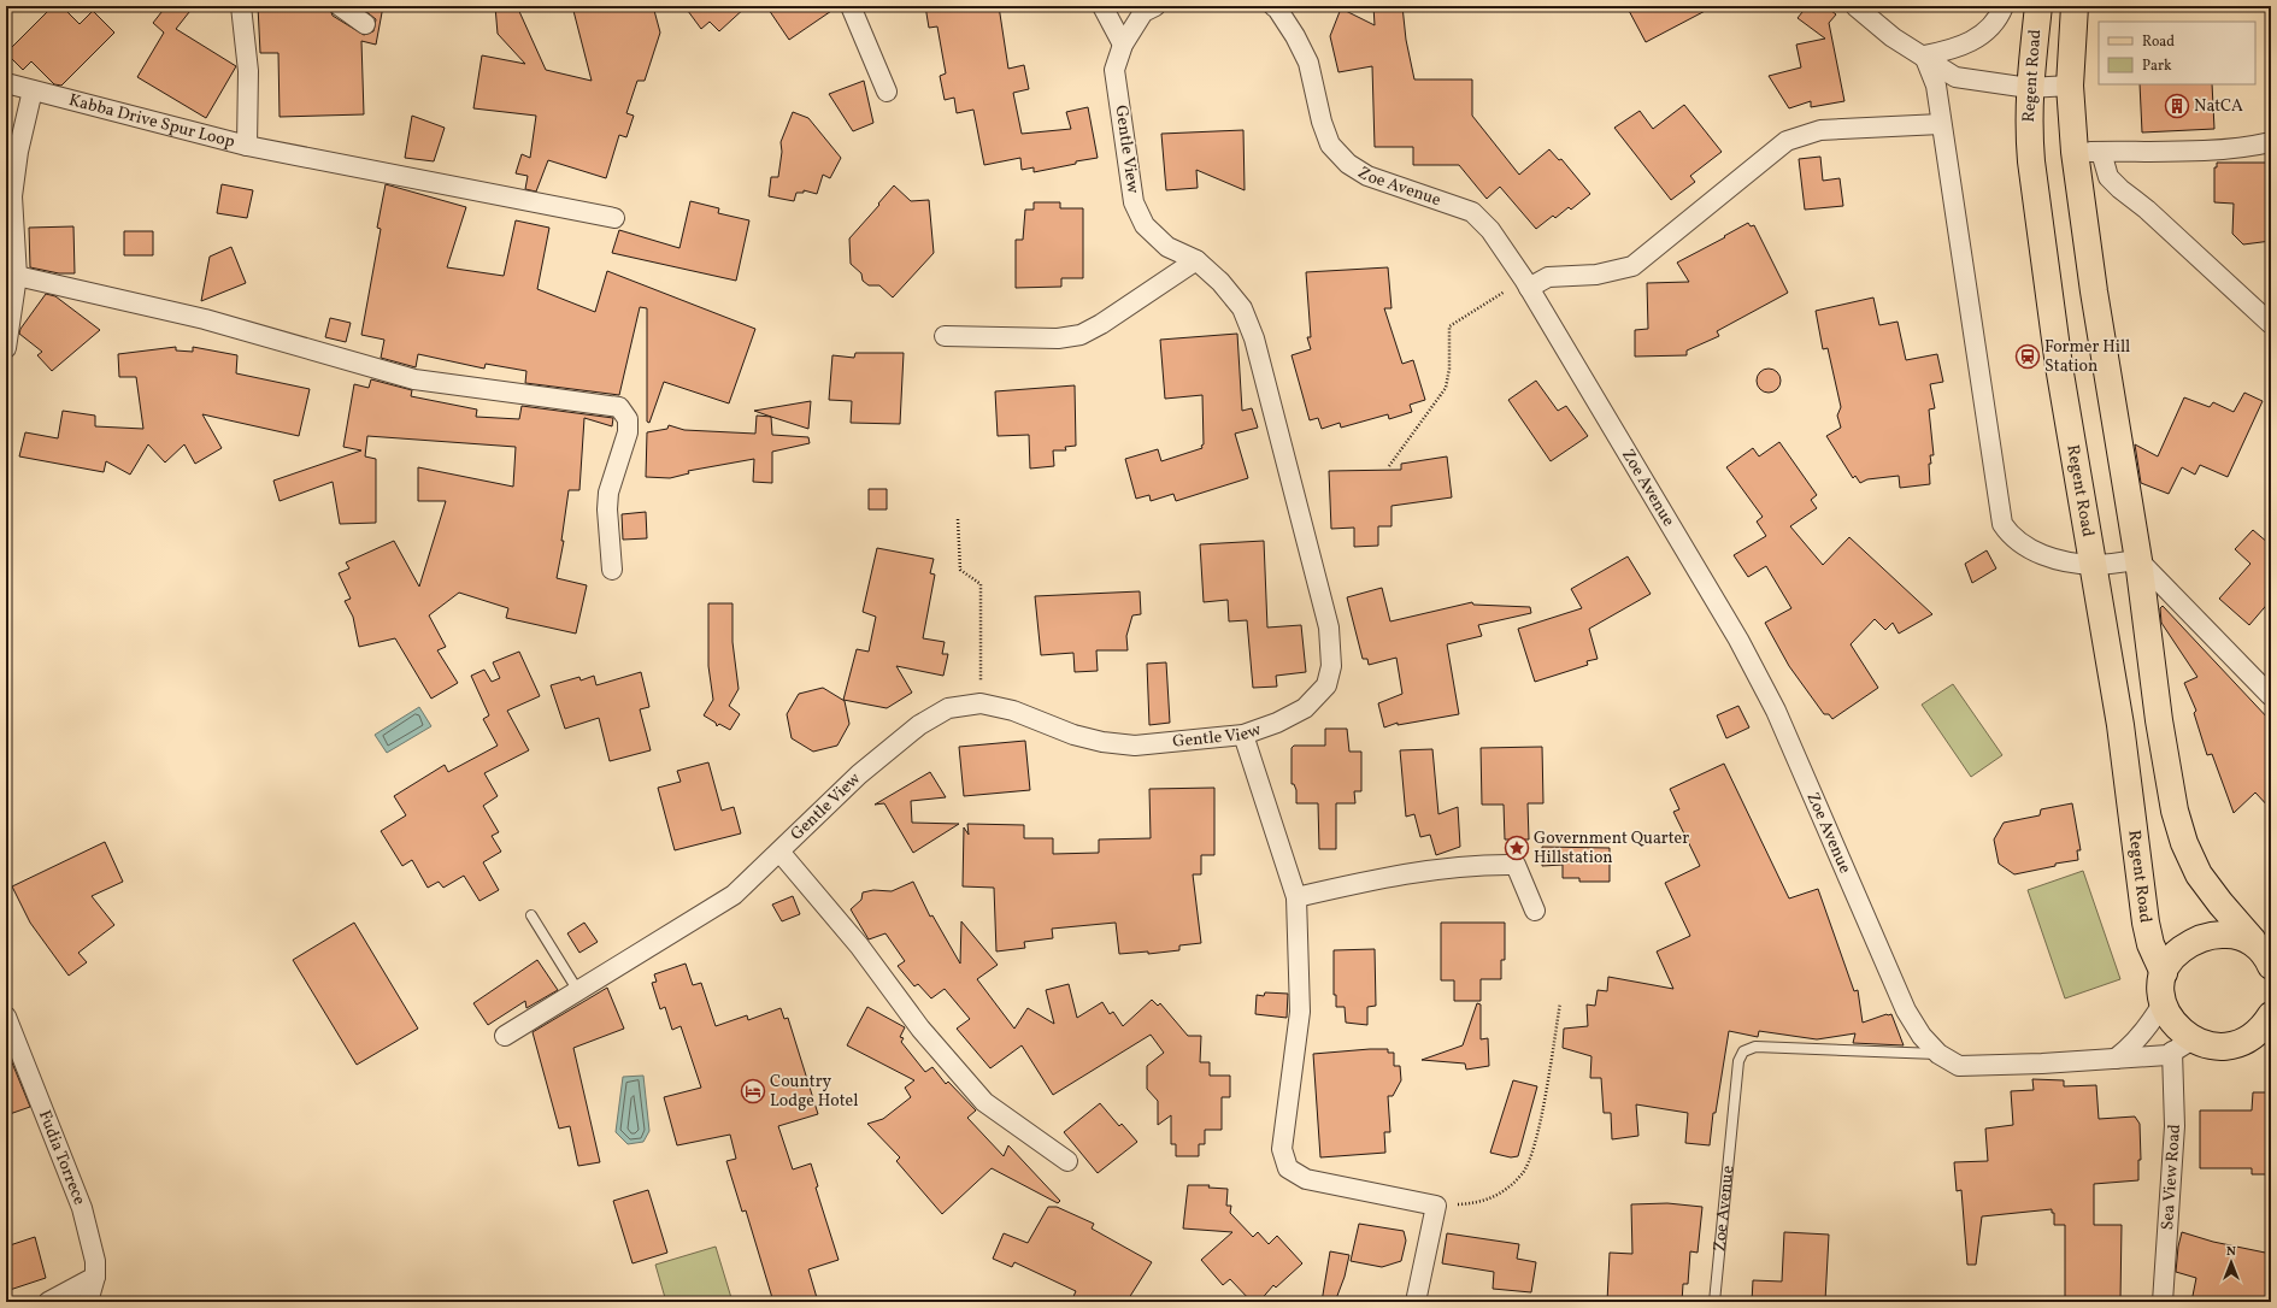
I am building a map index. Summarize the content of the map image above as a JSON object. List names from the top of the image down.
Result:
{
  "streets": {
    "main road": ["Regent Road"],
    "street": [
      "Kabba Drive Spur Loop",
      "Gentle View",
      "Zoe Avenue",
      "Fudia Torrece",
      "Sea View Road"
    ]
  },
  "crossings": [
    ["Zoe Avenue", "Sea View Road"]
  ],
  "places": {
    "building": ["NatCA"],
    "station": ["Former Hill Station"],
    "place": ["Government Quarter Hillstation"],
    "hotel": ["Country Lodge Hotel"]
  },
  "legend": ["Road", "Park"],
  "north": "top"
}
